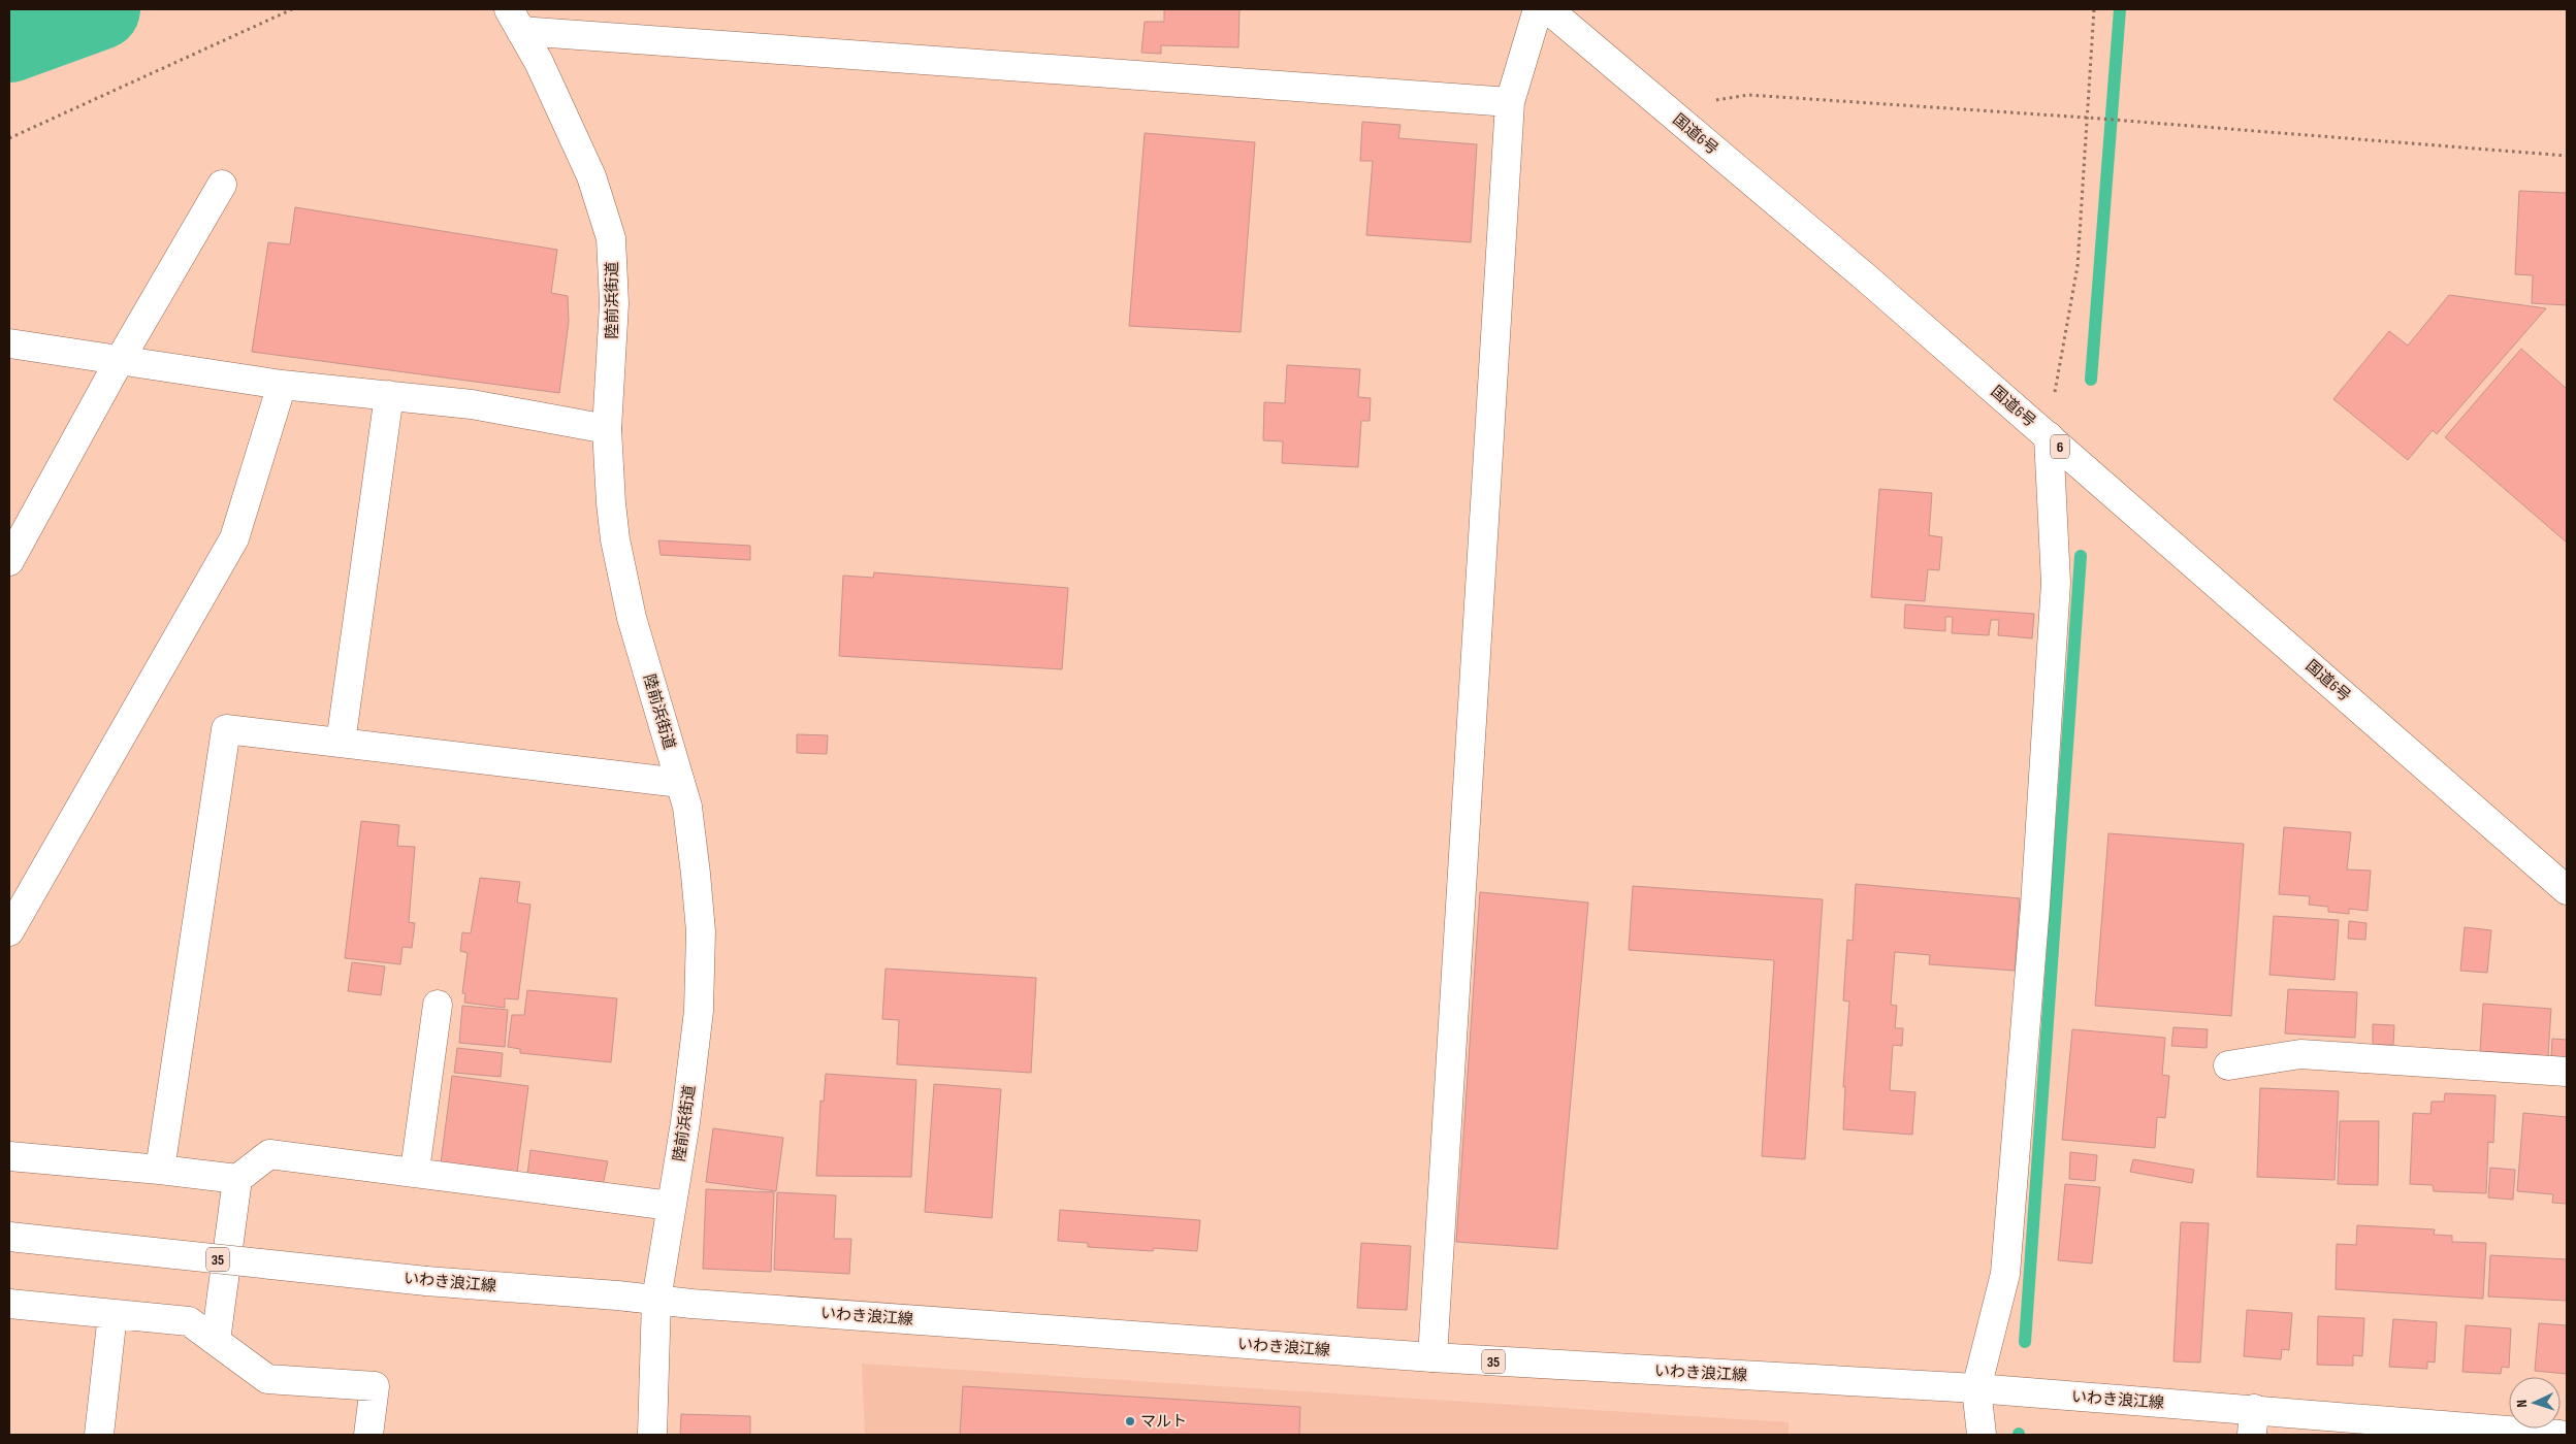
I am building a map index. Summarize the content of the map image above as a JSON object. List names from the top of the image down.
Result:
{
  "streets": {
    "main road": [
      "国道6号",
      "陸前浜街道",
      "6",
      "35",
      "いわき浪江線"
    ]
  },
  "crossings": [
    ["陸前浜街道", "いわき浪江線"]
  ],
  "places": ["マルト"],
  "north": "left"
}
